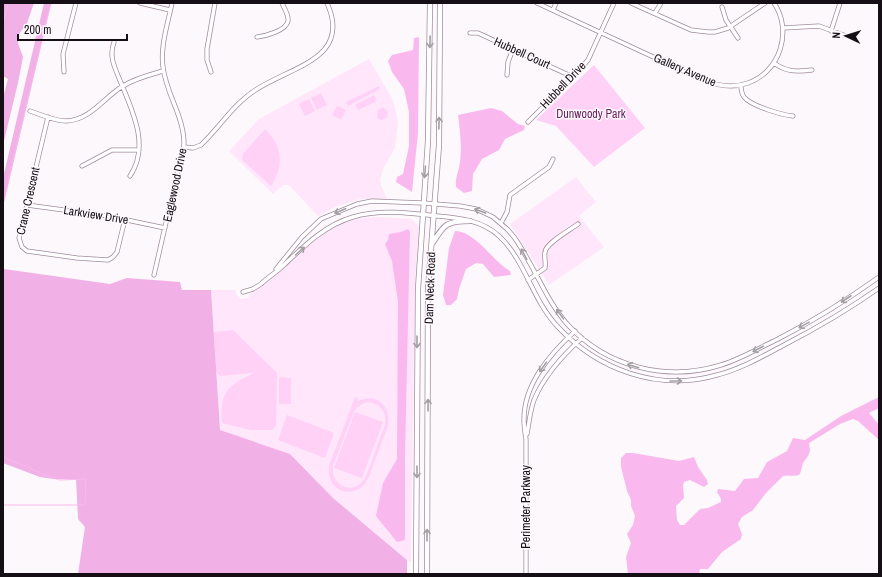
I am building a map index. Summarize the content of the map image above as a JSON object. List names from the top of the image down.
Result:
{
  "streets": {
    "main road": ["Dam Neck Road"],
    "street": [
      "Hubbell Court",
      "Gallery Avenue",
      "Hubbell Drive",
      "Eaglewood Drive",
      "Crane Crescent",
      "Larkview Drive",
      "Perimeter Parkway"
    ]
  },
  "crossings": [
    ["Hubbell Court", "Hubbell Drive"],
    ["Gallery Avenue", "Hubbell Drive"],
    ["Eaglewood Drive", "Larkview Drive"],
    ["Crane Crescent", "Larkview Drive"]
  ],
  "parks": ["Dunwoody Park"],
  "scale_bar": "200 m",
  "north": "left"
}
